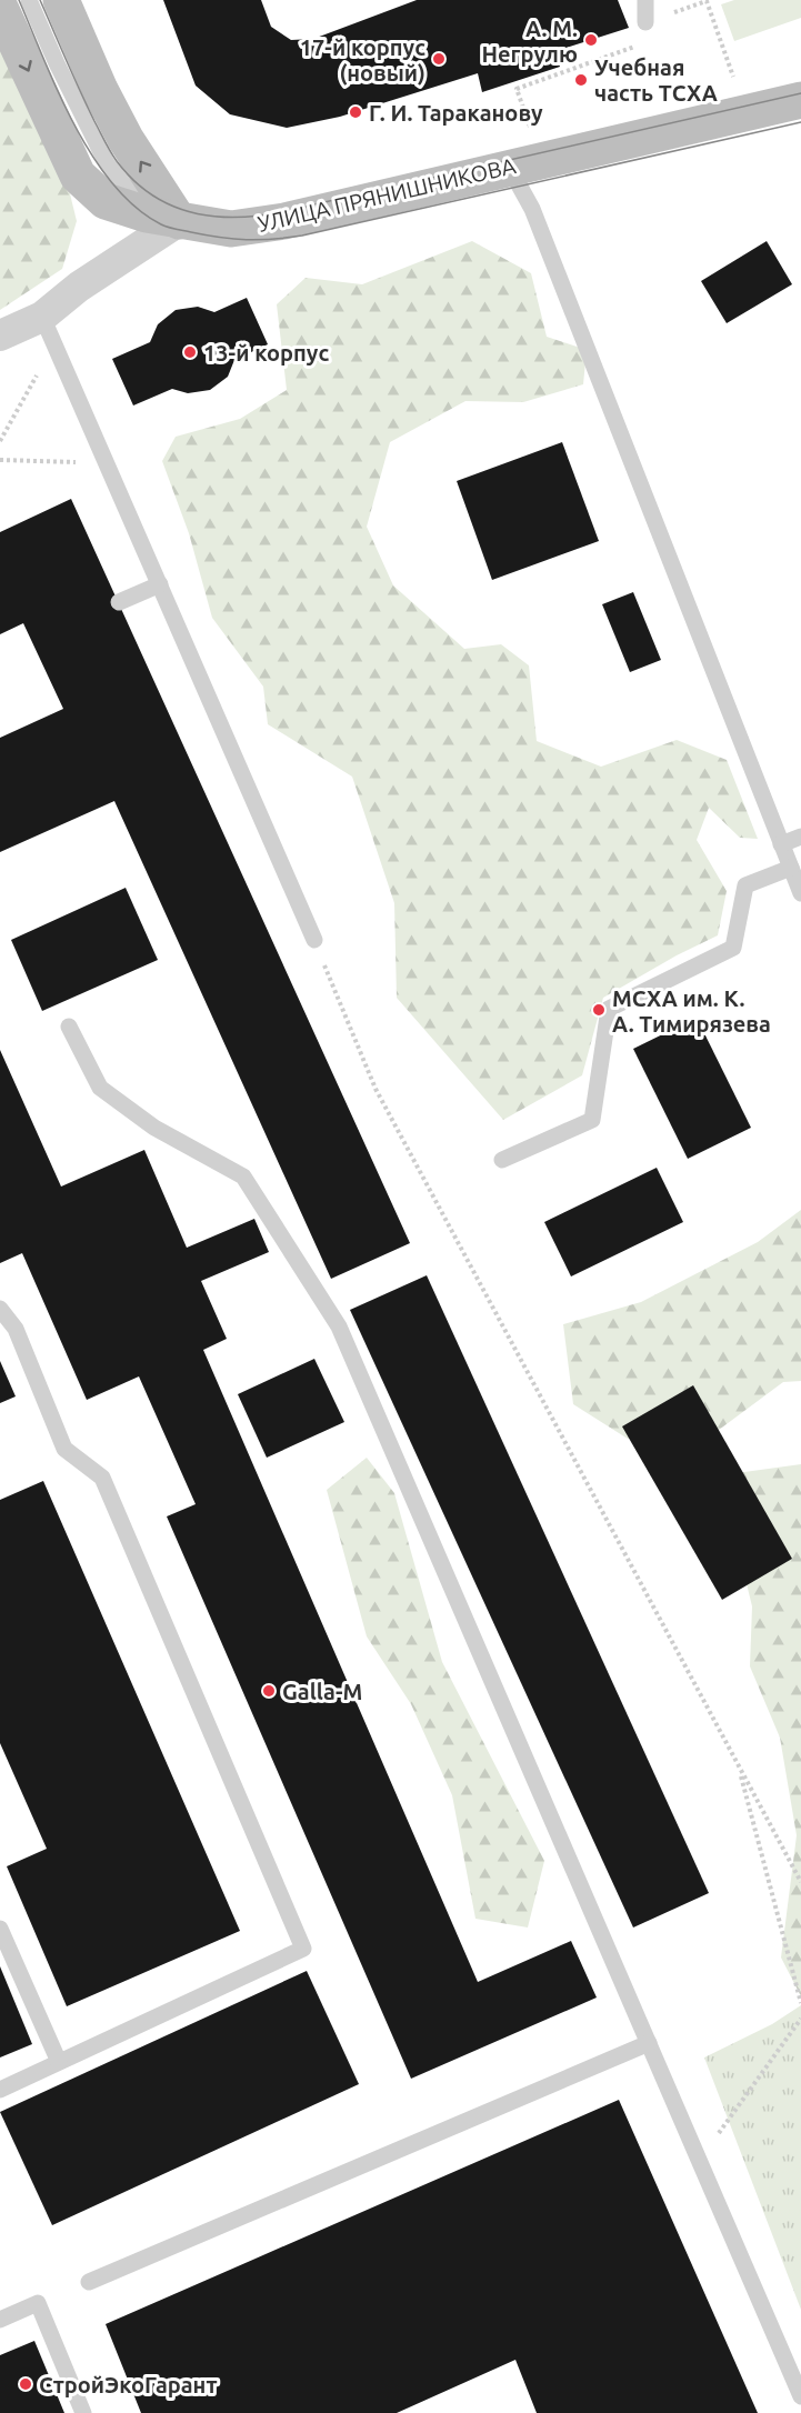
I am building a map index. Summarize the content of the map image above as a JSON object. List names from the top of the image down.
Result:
{
  "streets": {
    "main road": ["УЛИЦА ПРЯНИШНИКОВА"]
  },
  "places": [
    "А. М. Негрулю",
    "17-й корпус (новый)",
    "Учебная часть ТСХА",
    "Г. И. Тараканову",
    "13-й корпус",
    "МСХА им. К. А. Тимирязева",
    "Galla-M",
    "СтройЭкоГарант"
  ]
}
